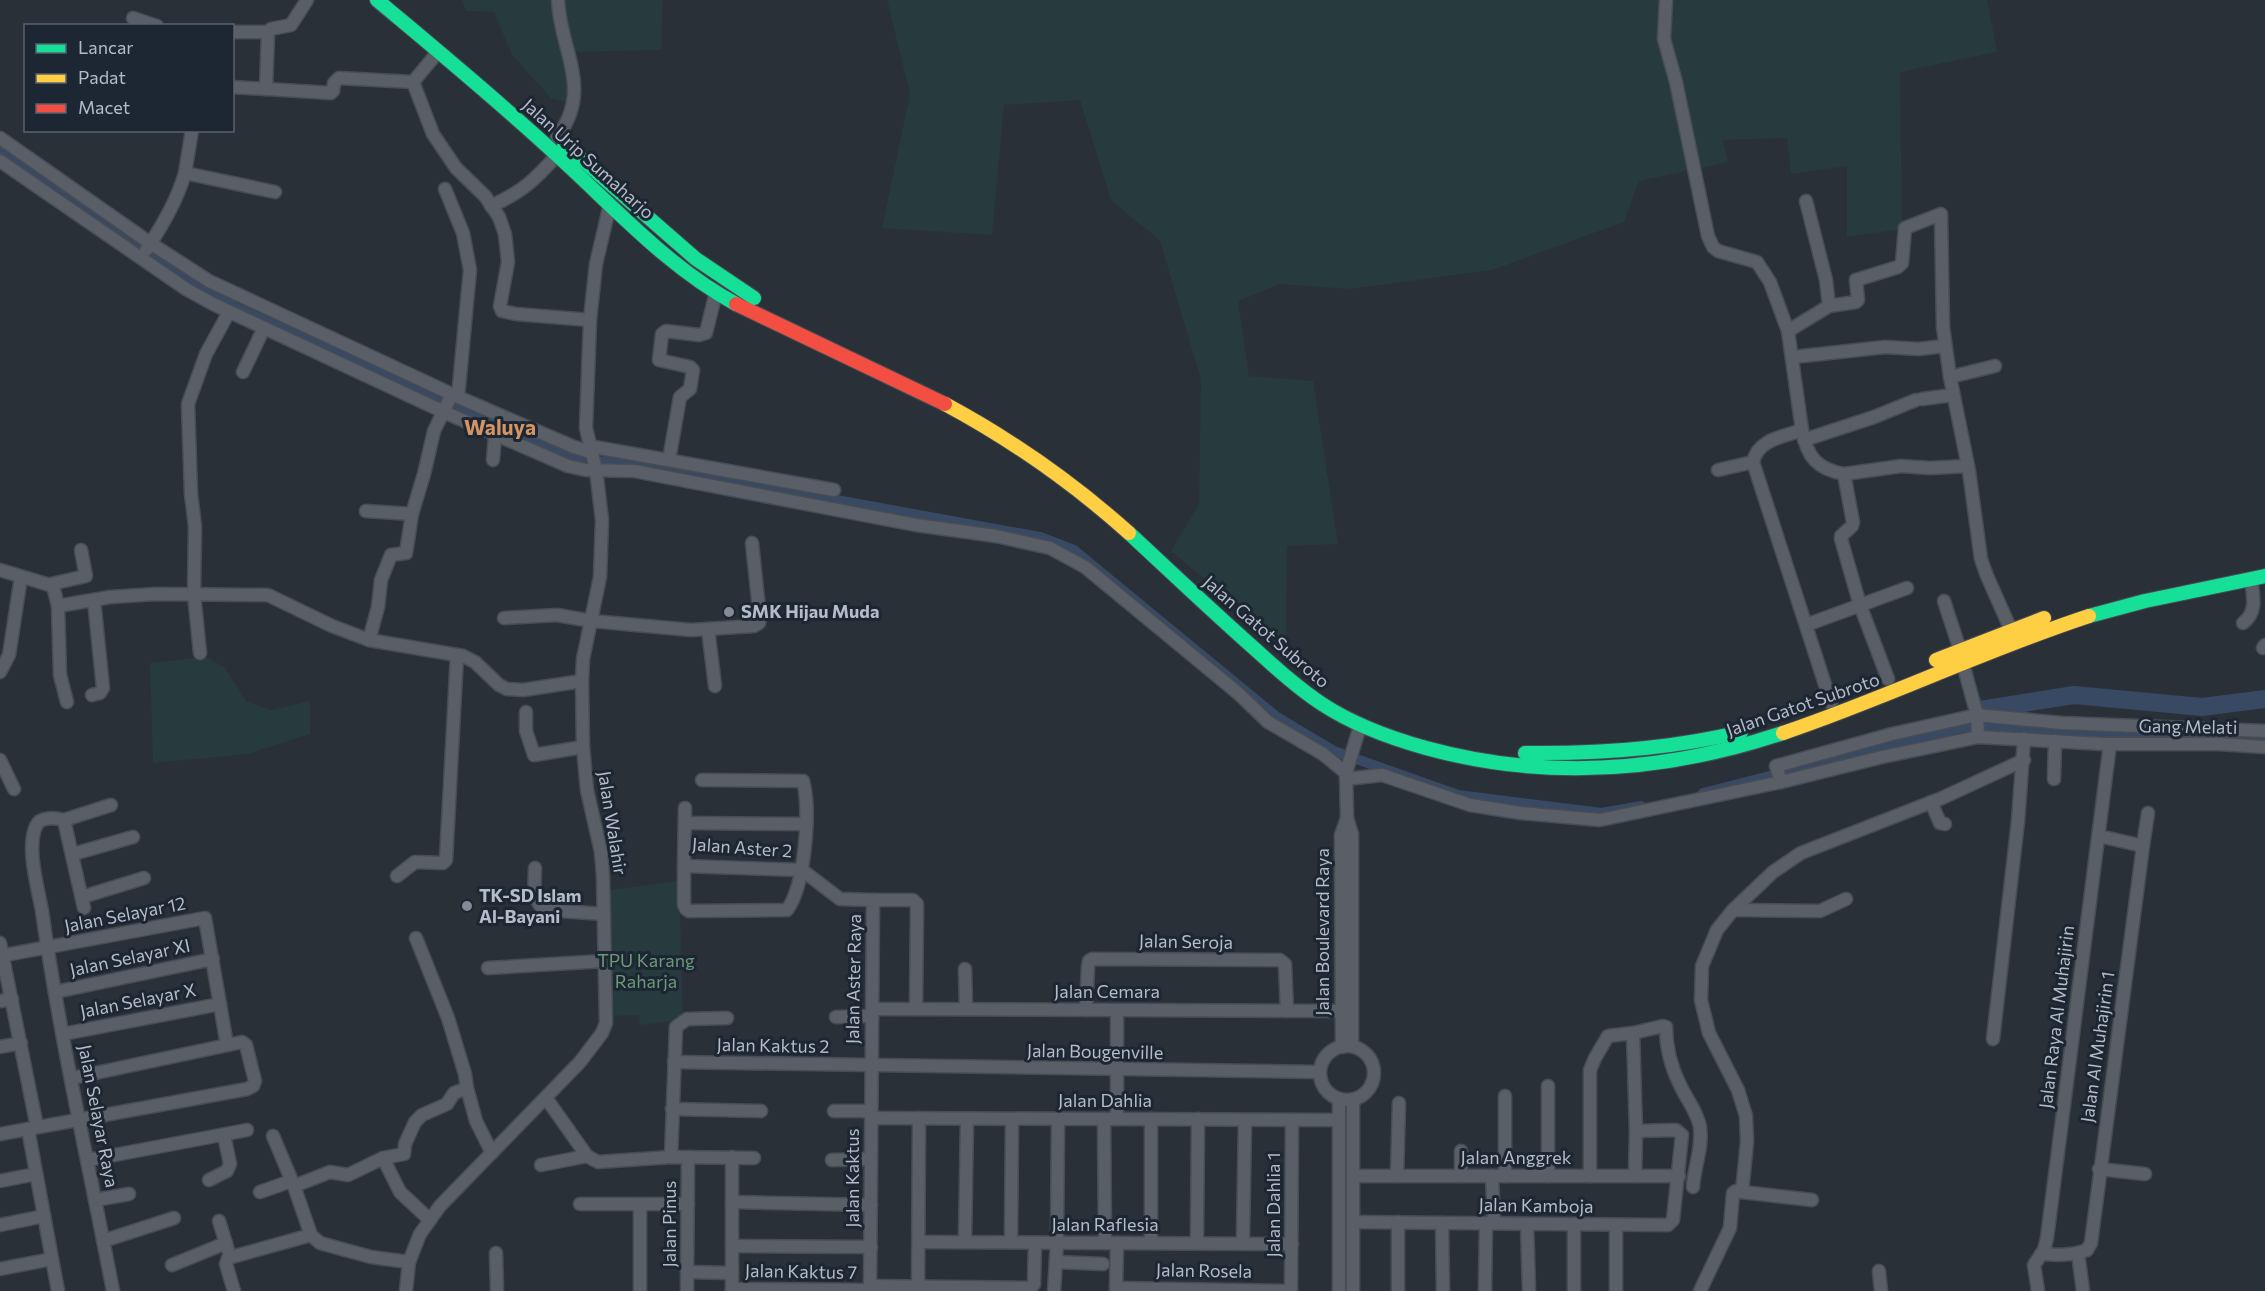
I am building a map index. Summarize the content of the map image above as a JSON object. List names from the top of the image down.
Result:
{
  "streets": {
    "highway": ["Jalan Urip Sumaharjo", "Jalan Gatot Subroto"],
    "street": [
      "Gang Melati",
      "Jalan Walahir",
      "Jalan Aster 2",
      "Jalan Selayar 12",
      "Jalan Boulevard Raya",
      "Jalan Seroja",
      "Jalan Selayar XI",
      "Jalan Aster Raya",
      "Jalan Cemara",
      "Jalan Selayar X",
      "Jalan Raya Al Muhajirin",
      "Jalan Kaktus 2",
      "Jalan Al Muhajirin 1",
      "Jalan Bougenville",
      "Jalan Dahlia",
      "Jalan Selayar Raya",
      "Jalan Anggrek",
      "Jalan Kaktus",
      "Jalan Dahlia 1",
      "Jalan Kamboja",
      "Jalan Pinus",
      "Jalan Raflesia",
      "Jalan Rosela",
      "Jalan Kaktus 7"
    ]
  },
  "crossings": [
    ["Jalan Urip Sumaharjo", "Jalan Gatot Subroto"],
    ["Jalan Urip Sumaharjo", "Jalan Walahir"],
    ["Jalan Gatot Subroto", "Jalan Boulevard Raya"],
    ["Gang Melati", "Jalan Raya Al Muhajirin"],
    ["Jalan Aster 2", "Jalan Aster Raya"],
    ["Jalan Selayar 12", "Jalan Selayar XI"],
    ["Jalan Selayar 12", "Jalan Selayar Raya"],
    ["Jalan Boulevard Raya", "Jalan Cemara"],
    ["Jalan Boulevard Raya", "Jalan Bougenville"],
    ["Jalan Seroja", "Jalan Cemara"],
    ["Jalan Selayar XI", "Jalan Selayar Raya"],
    ["Jalan Aster Raya", "Jalan Cemara"],
    ["Jalan Aster Raya", "Jalan Kaktus 2"],
    ["Jalan Aster Raya", "Jalan Bougenville"],
    ["Jalan Aster Raya", "Jalan Kaktus"],
    ["Jalan Selayar X", "Jalan Selayar Raya"],
    ["Jalan Kaktus 2", "Jalan Bougenville"],
    ["Jalan Kaktus 2", "Jalan Kaktus"],
    ["Jalan Bougenville", "Jalan Kaktus"],
    ["Jalan Dahlia", "Jalan Kaktus"],
    ["Jalan Dahlia", "Jalan Dahlia 1"],
    ["Jalan Anggrek", "Jalan Kamboja"],
    ["Jalan Kaktus", "Jalan Kaktus 7"],
    ["Jalan Dahlia 1", "Jalan Raflesia"],
    ["Jalan Dahlia 1", "Jalan Rosela"],
    ["Jalan Raflesia", "Jalan Kaktus 7"]
  ],
  "districts": ["Waluya"],
  "parks": ["TPU Karang Raharja"],
  "places": ["SMK Hijau Muda", "TK-SD Islam Al-Bayani"],
  "legend": ["Lancar", "Padat", "Macet"]
}
